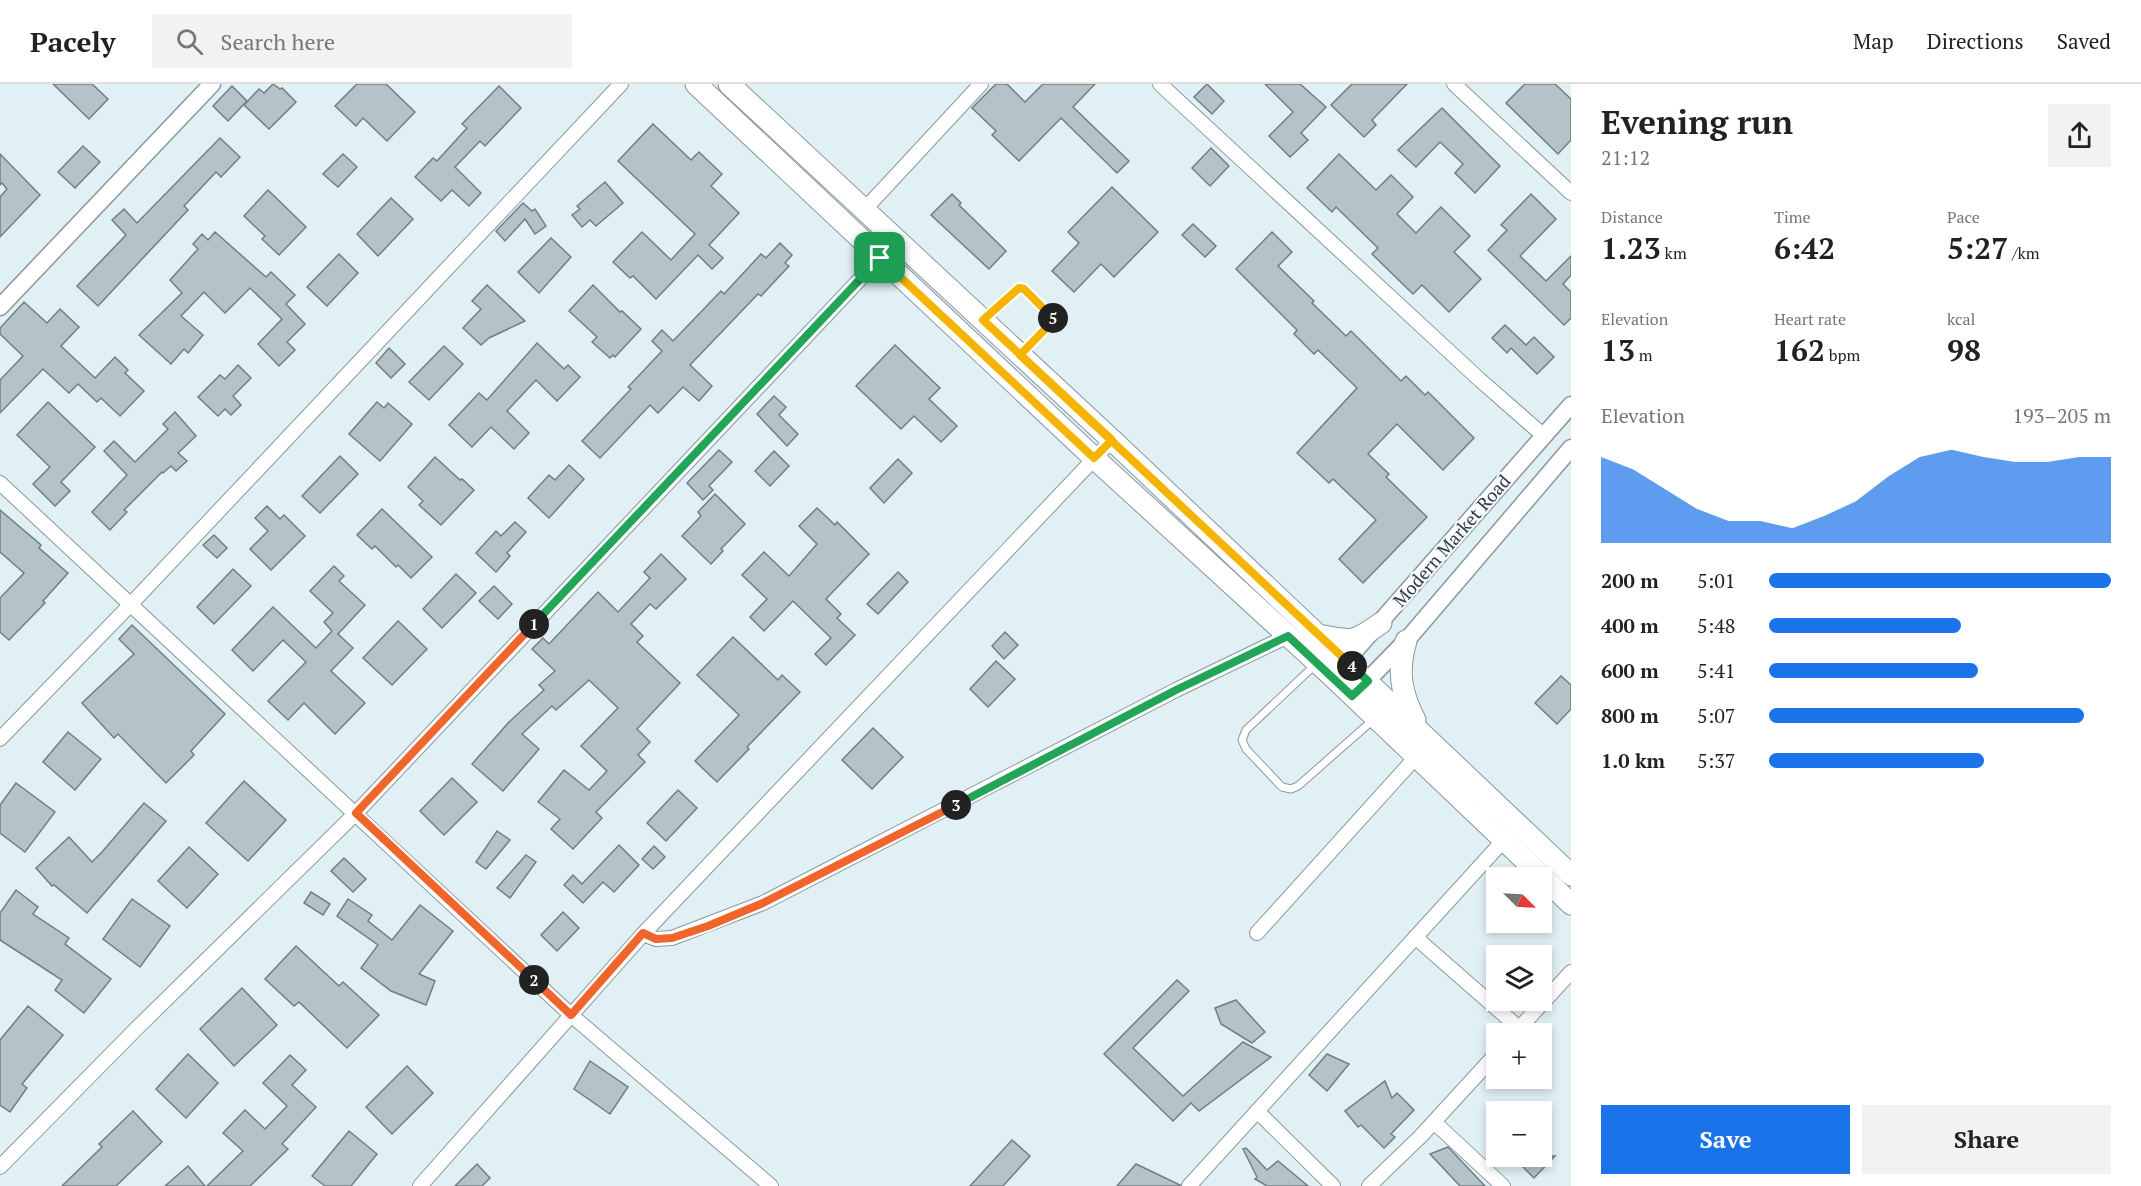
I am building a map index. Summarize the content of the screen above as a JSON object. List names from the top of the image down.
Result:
{
  "streets": {
    "street": ["Modern Market Road"]
  },
  "north": "bottom right",
  "page": {
    "header": "Pacely",
    "search": "Search here",
    "nav": ["Map", "Directions", "Saved"],
    "heading": ["Evening run", "21:12"],
    "stats": [
      ["Distance", "1.23 km"],
      ["Time", "6:42"],
      ["Pace", "5:27 /km"],
      ["Elevation", "13 m"],
      ["Heart rate", "162 bpm"],
      ["kcal", "98"]
    ],
    "pins": [
      "5",
      "1",
      "4",
      "3",
      "2"
    ],
    "chart": ["Elevation", "193–205 m"],
    "list": [
      {
        "name": "200 m",
        "note": "5:01"
      },
      {
        "name": "400 m",
        "note": "5:48"
      },
      {
        "name": "600 m",
        "note": "5:41"
      },
      {
        "name": "800 m",
        "note": "5:07"
      },
      {
        "name": "1.0 km",
        "note": "5:37"
      }
    ],
    "map_buttons": ["+", "−"],
    "buttons": ["Save", "Share"]
  }
}
